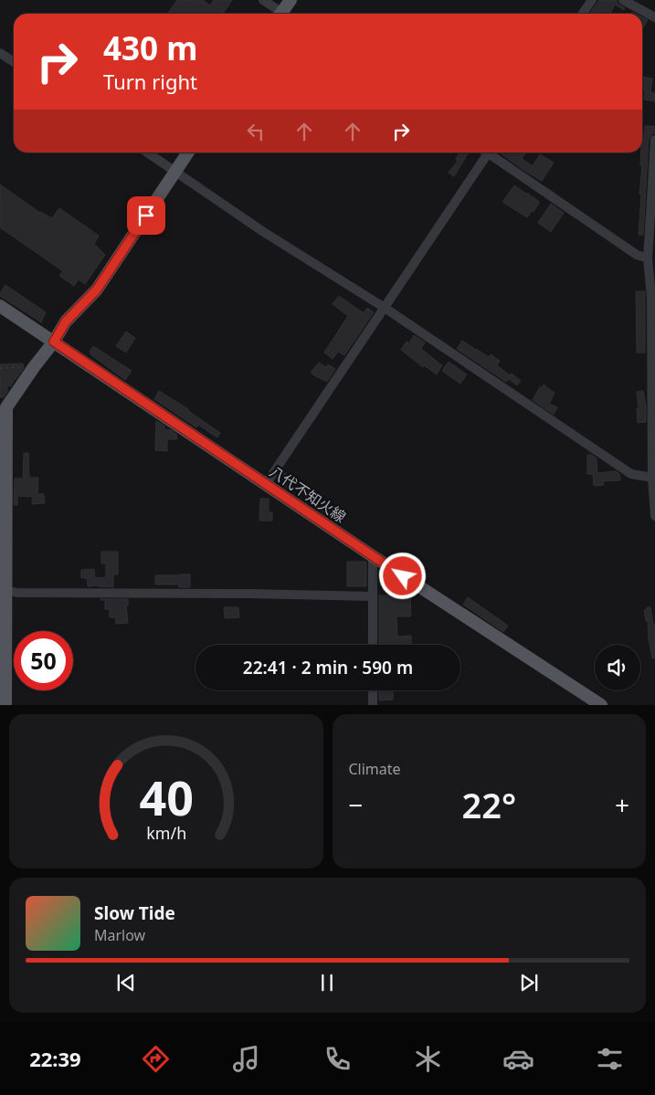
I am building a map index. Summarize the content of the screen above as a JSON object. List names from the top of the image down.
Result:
{
  "streets": {
    "main road": ["八代不知火線"]
  },
  "page": {
    "turn": ["430 m", "Turn right"],
    "limit": "50",
    "trip": "22:41 · 2 min · 590 m",
    "tile": "Climate",
    "heat": ["−", "22°", "+"],
    "song": ["Slow Tide", "Marlow"],
    "tabs": "22:39",
    "gauge": ["40", "km/h"]
  }
}
